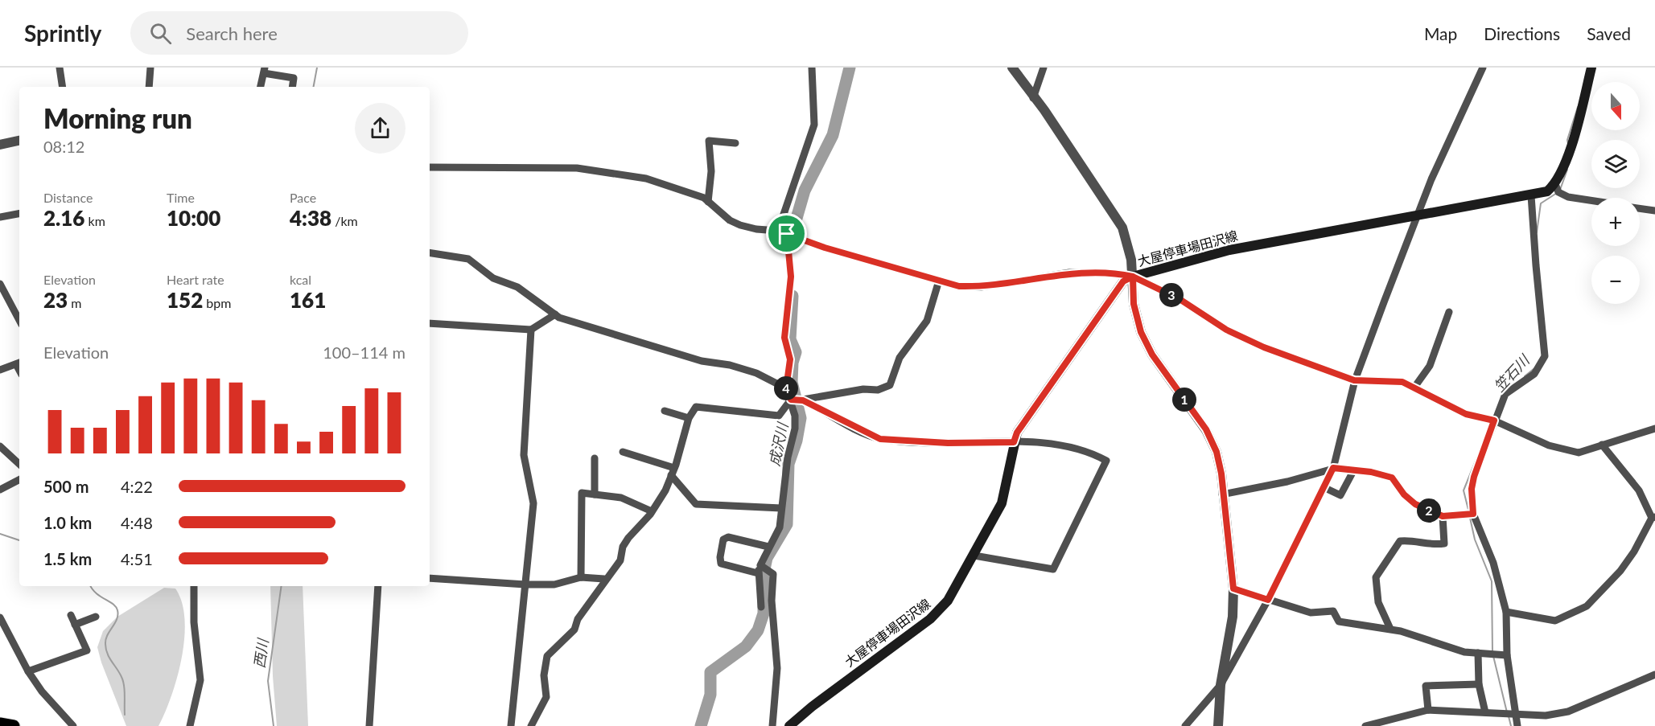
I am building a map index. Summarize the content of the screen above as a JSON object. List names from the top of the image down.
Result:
{
  "streets": {
    "main road": ["大屋停車場田沢線"]
  },
  "water": ["笠石川", "成沢川", "西川"],
  "north": "bottom",
  "page": {
    "header": "Sprintly",
    "search": "Search here",
    "nav": ["Map", "Directions", "Saved"],
    "map_buttons": ["+", "−"],
    "heading": ["Morning run", "08:12"],
    "stats": [
      ["Distance", "2.16 km"],
      ["Time", "10:00"],
      ["Pace", "4:38 /km"],
      ["Elevation", "23 m"],
      ["Heart rate", "152 bpm"],
      ["kcal", "161"]
    ],
    "pins": [
      "3",
      "4",
      "1",
      "2"
    ],
    "chart": ["Elevation", "100–114 m"],
    "list": [
      {
        "name": "500 m",
        "note": "4:22"
      },
      {
        "name": "1.0 km",
        "note": "4:48"
      },
      {
        "name": "1.5 km",
        "note": "4:51"
      }
    ]
  }
}
